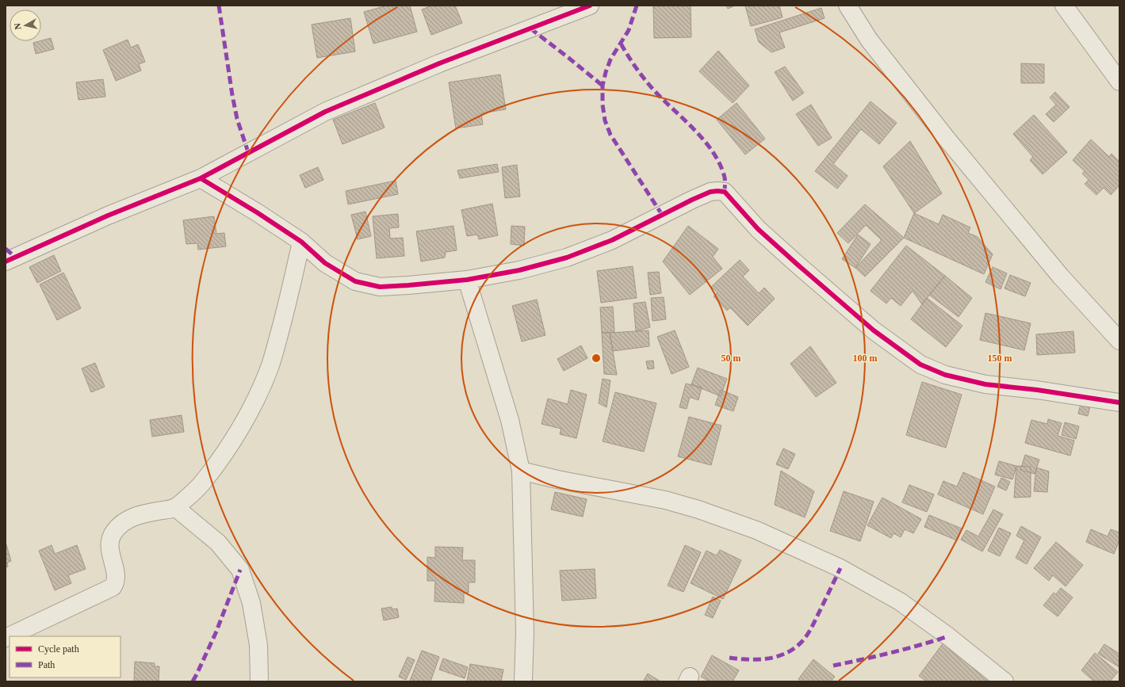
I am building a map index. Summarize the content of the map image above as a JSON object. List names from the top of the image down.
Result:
{
  "legend": ["Cycle path", "Path"],
  "north": "left",
  "rings": ["50 m", "100 m", "150 m"]
}
